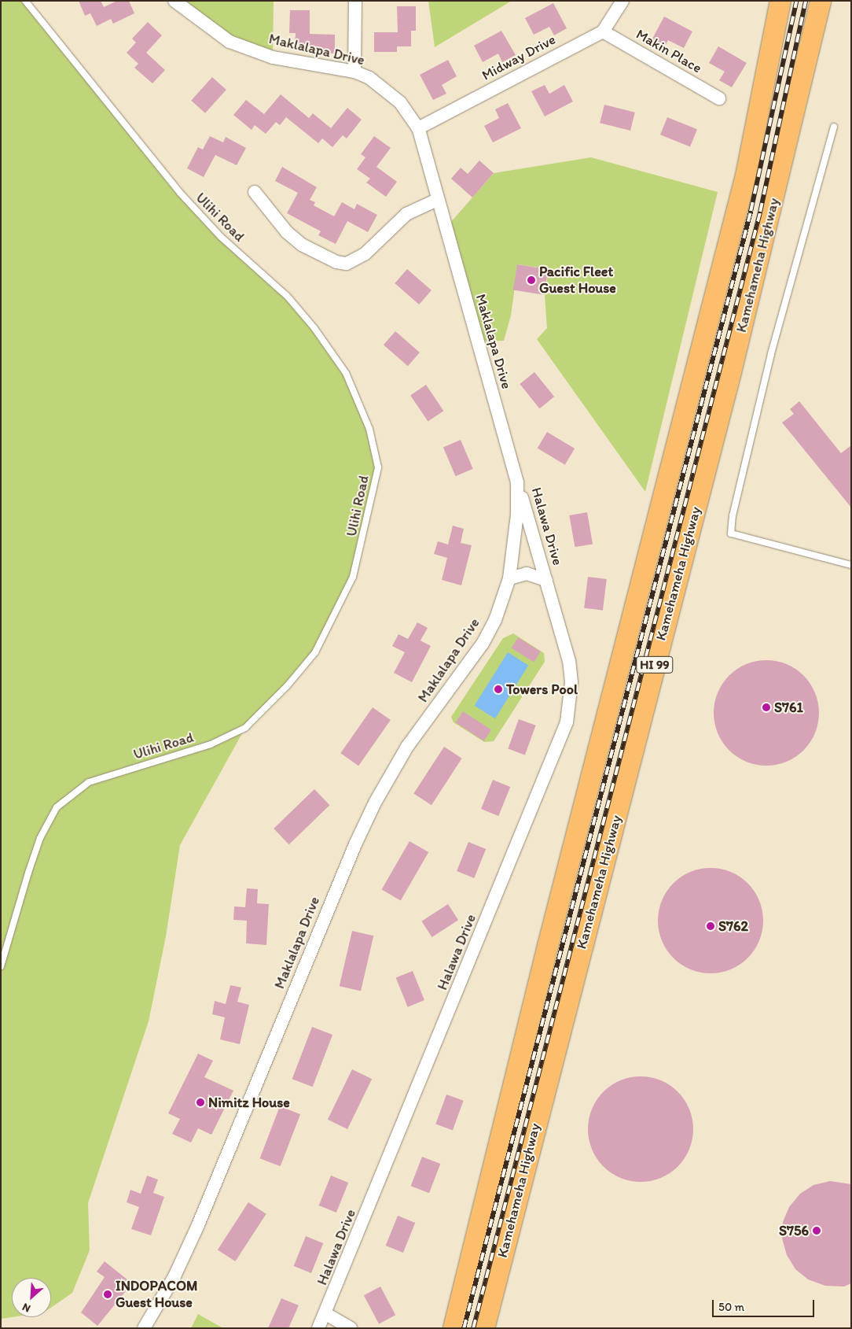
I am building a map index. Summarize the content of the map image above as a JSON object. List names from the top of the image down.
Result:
{
  "streets": {
    "main road": ["Kamehameha Highway", "HI 99"],
    "street": [
      "Maklalapa Drive",
      "Makin Place",
      "Midway Drive",
      "Halawa Drive"
    ],
    "lane": ["Ulihi Road"]
  },
  "crossings": [
    ["Maklalapa Drive", "Midway Drive"],
    ["Maklalapa Drive", "Halawa Drive"],
    ["Makin Place", "Midway Drive"]
  ],
  "places": [
    "Pacific Fleet Guest House",
    "Towers Pool",
    "S761",
    "S762",
    "Nimitz House",
    "S756",
    "INDOPACOM Guest House"
  ],
  "scale_bar": "50 m",
  "north": "bottom left"
}
